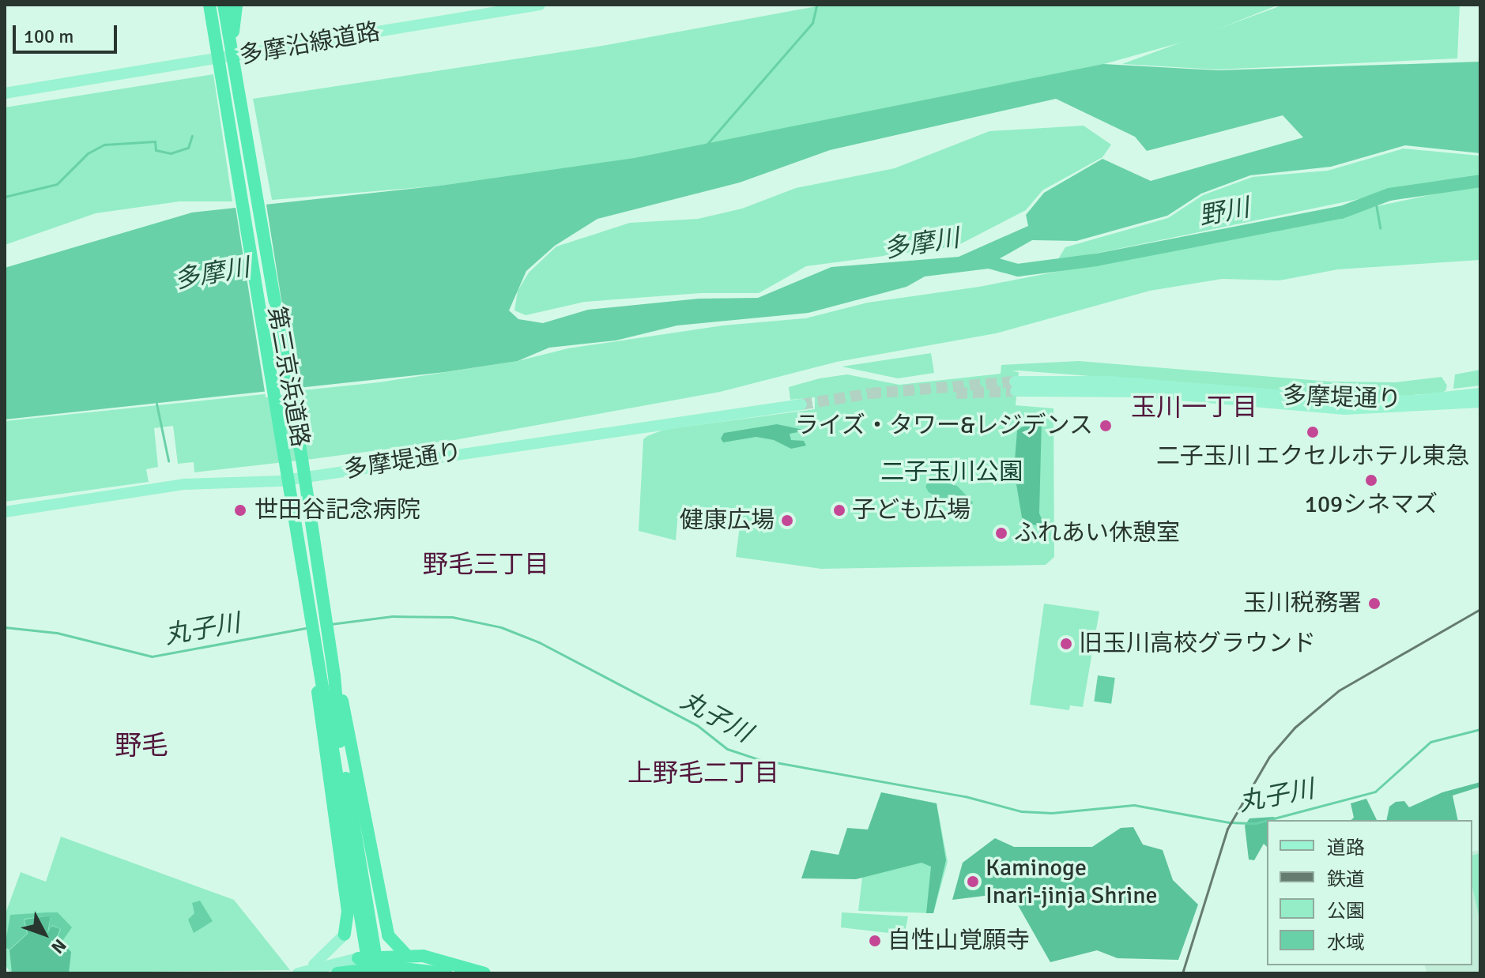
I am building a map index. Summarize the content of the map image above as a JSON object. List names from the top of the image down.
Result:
{
  "streets": {
    "highway": ["第三京浜道路"],
    "main road": ["多摩沿線道路", "多摩堤通り"]
  },
  "districts": [
    "玉川一丁目",
    "野毛三丁目",
    "野毛",
    "上野毛二丁目"
  ],
  "water": ["野川", "多摩川", "丸子川"],
  "parks": ["二子玉川公園"],
  "places": [
    "ライズ・タワー&レジデンス",
    "二子玉川 エクセルホテル東急",
    "109シネマズ",
    "世田谷記念病院",
    "子ども広場",
    "健康広場",
    "ふれあい休憩室",
    "玉川税務署",
    "旧玉川高校グラウンド",
    "Kaminoge Inari-jinja Shrine",
    "自性山覚願寺"
  ],
  "legend": [
    "道路",
    "鉄道",
    "公園",
    "水域"
  ],
  "scale_bar": "100 m",
  "north": "bottom right"
}
